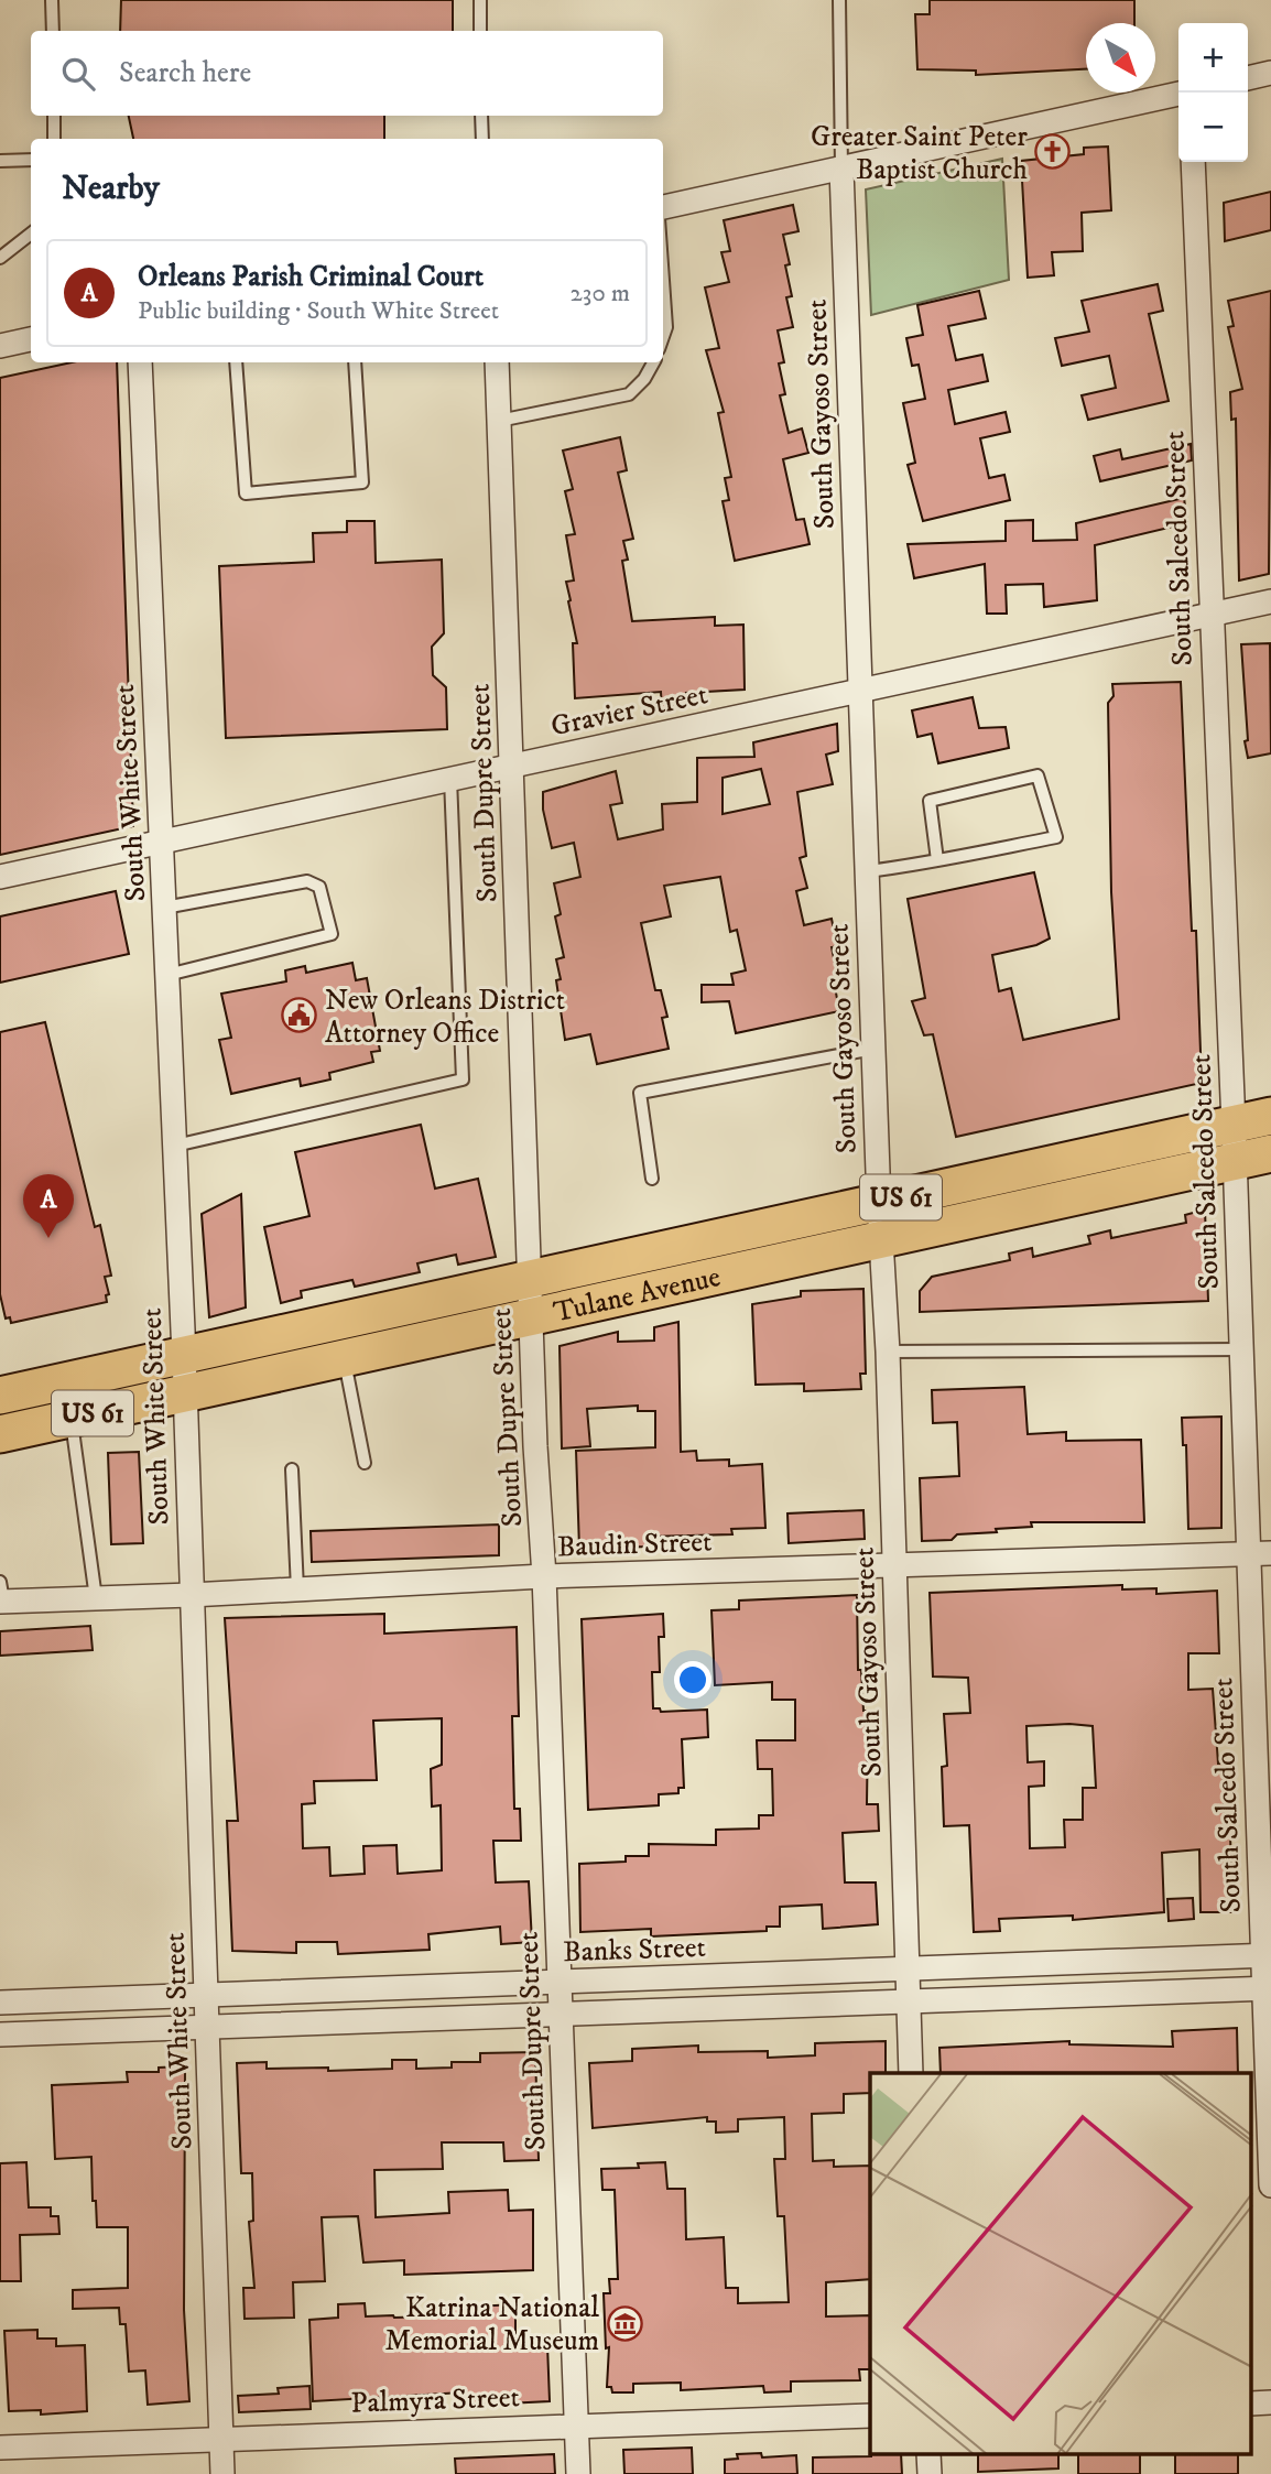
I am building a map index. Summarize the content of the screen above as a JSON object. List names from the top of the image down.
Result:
{
  "streets": {
    "main road": ["US 61", "Tulane Avenue"],
    "street": [
      "South Gayoso Street",
      "South Salcedo Street",
      "Gravier Street",
      "South White Street",
      "South Dupre Street",
      "Baudin Street",
      "Banks Street",
      "Palmyra Street"
    ]
  },
  "crossings": [
    ["South Gayoso Street", "Gravier Street"],
    ["South Gayoso Street", "Tulane Avenue"],
    ["South Gayoso Street", "Baudin Street"],
    ["South Gayoso Street", "Banks Street"],
    ["South Salcedo Street", "Gravier Street"],
    ["South Salcedo Street", "Tulane Avenue"],
    ["South Salcedo Street", "Baudin Street"],
    ["South Salcedo Street", "Banks Street"],
    ["Gravier Street", "South White Street"],
    ["Gravier Street", "South Dupre Street"],
    ["South White Street", "Tulane Avenue"],
    ["South White Street", "Baudin Street"],
    ["South White Street", "Banks Street"],
    ["South White Street", "Palmyra Street"],
    ["South Dupre Street", "Tulane Avenue"],
    ["South Dupre Street", "Baudin Street"],
    ["South Dupre Street", "Banks Street"],
    ["South Dupre Street", "Palmyra Street"]
  ],
  "places": {
    "church": ["Greater Saint Peter Baptist Church"],
    "public building": ["New Orleans District Attorney Office"],
    "museum": ["Katrina National Memorial Museum"]
  },
  "north": "bottom right",
  "page": {
    "map_buttons": ["+", "−"],
    "search": "Search here",
    "heading": "Nearby",
    "list": [
      {
        "mark": "A",
        "name": "Orleans Parish Criminal Court",
        "note": "Public building · South White Street",
        "value": "230 m"
      }
    ],
    "pins": "A"
  }
}
